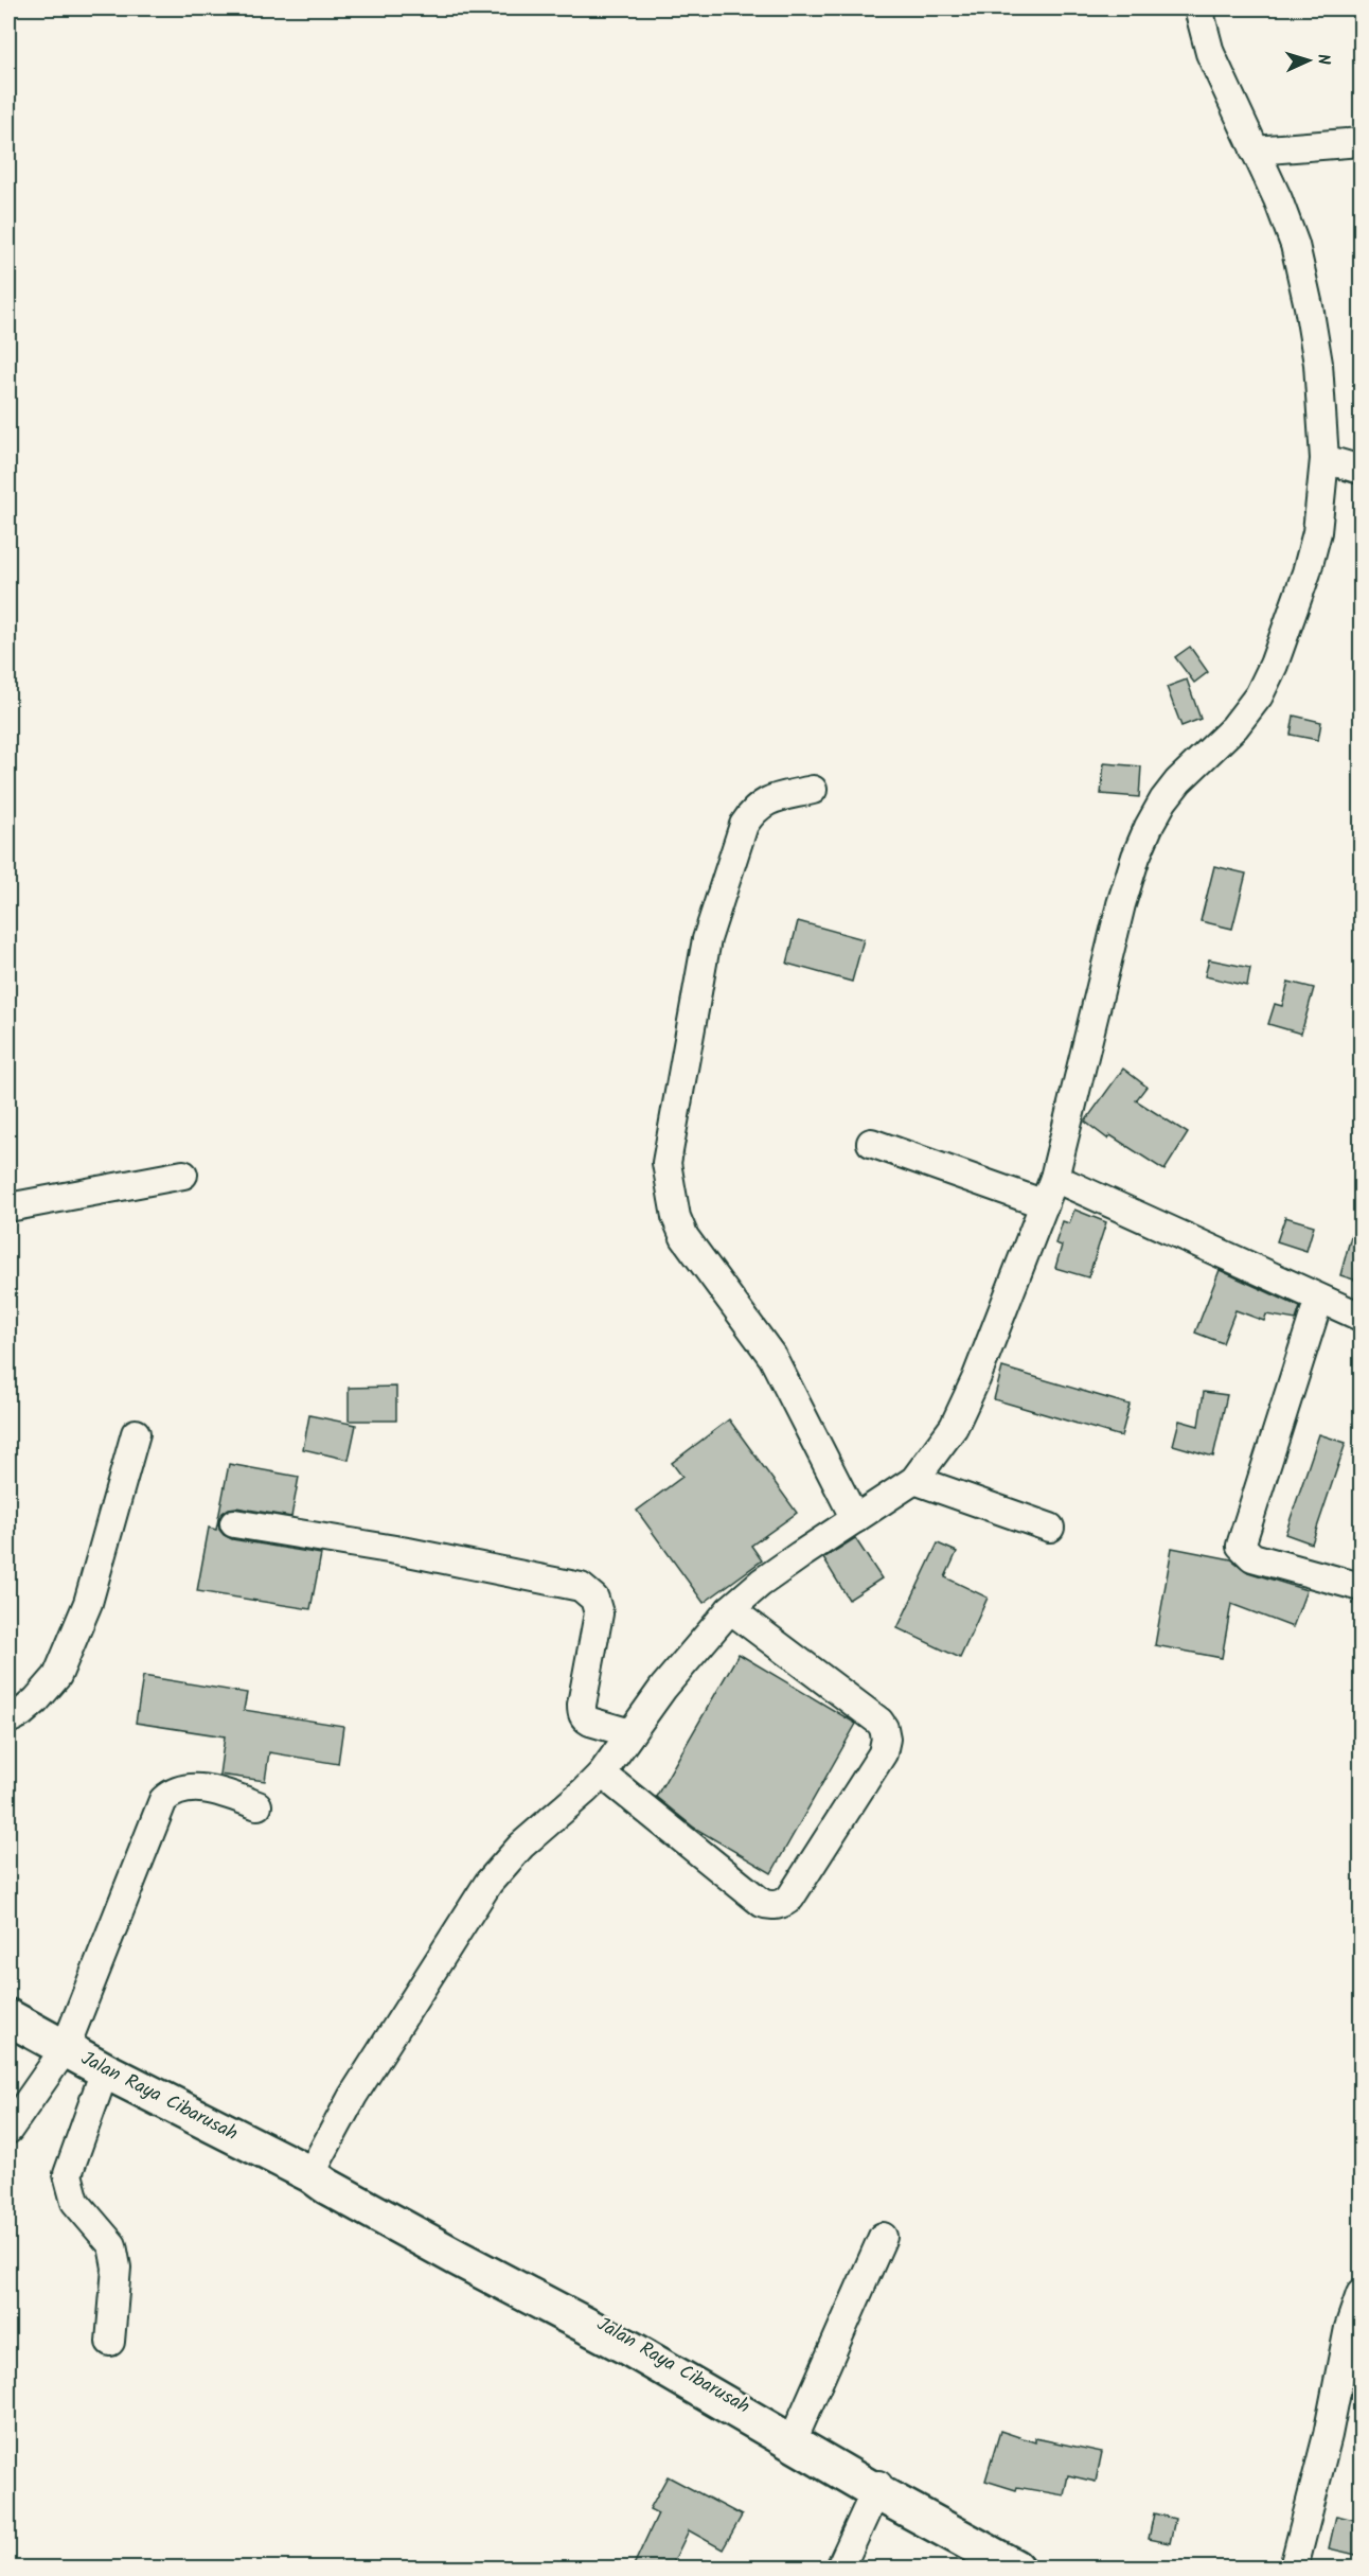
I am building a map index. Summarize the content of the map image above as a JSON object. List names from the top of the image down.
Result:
{
  "streets": {
    "main road": ["Jalan Raya Cibarusah"]
  },
  "north": "right"
}
